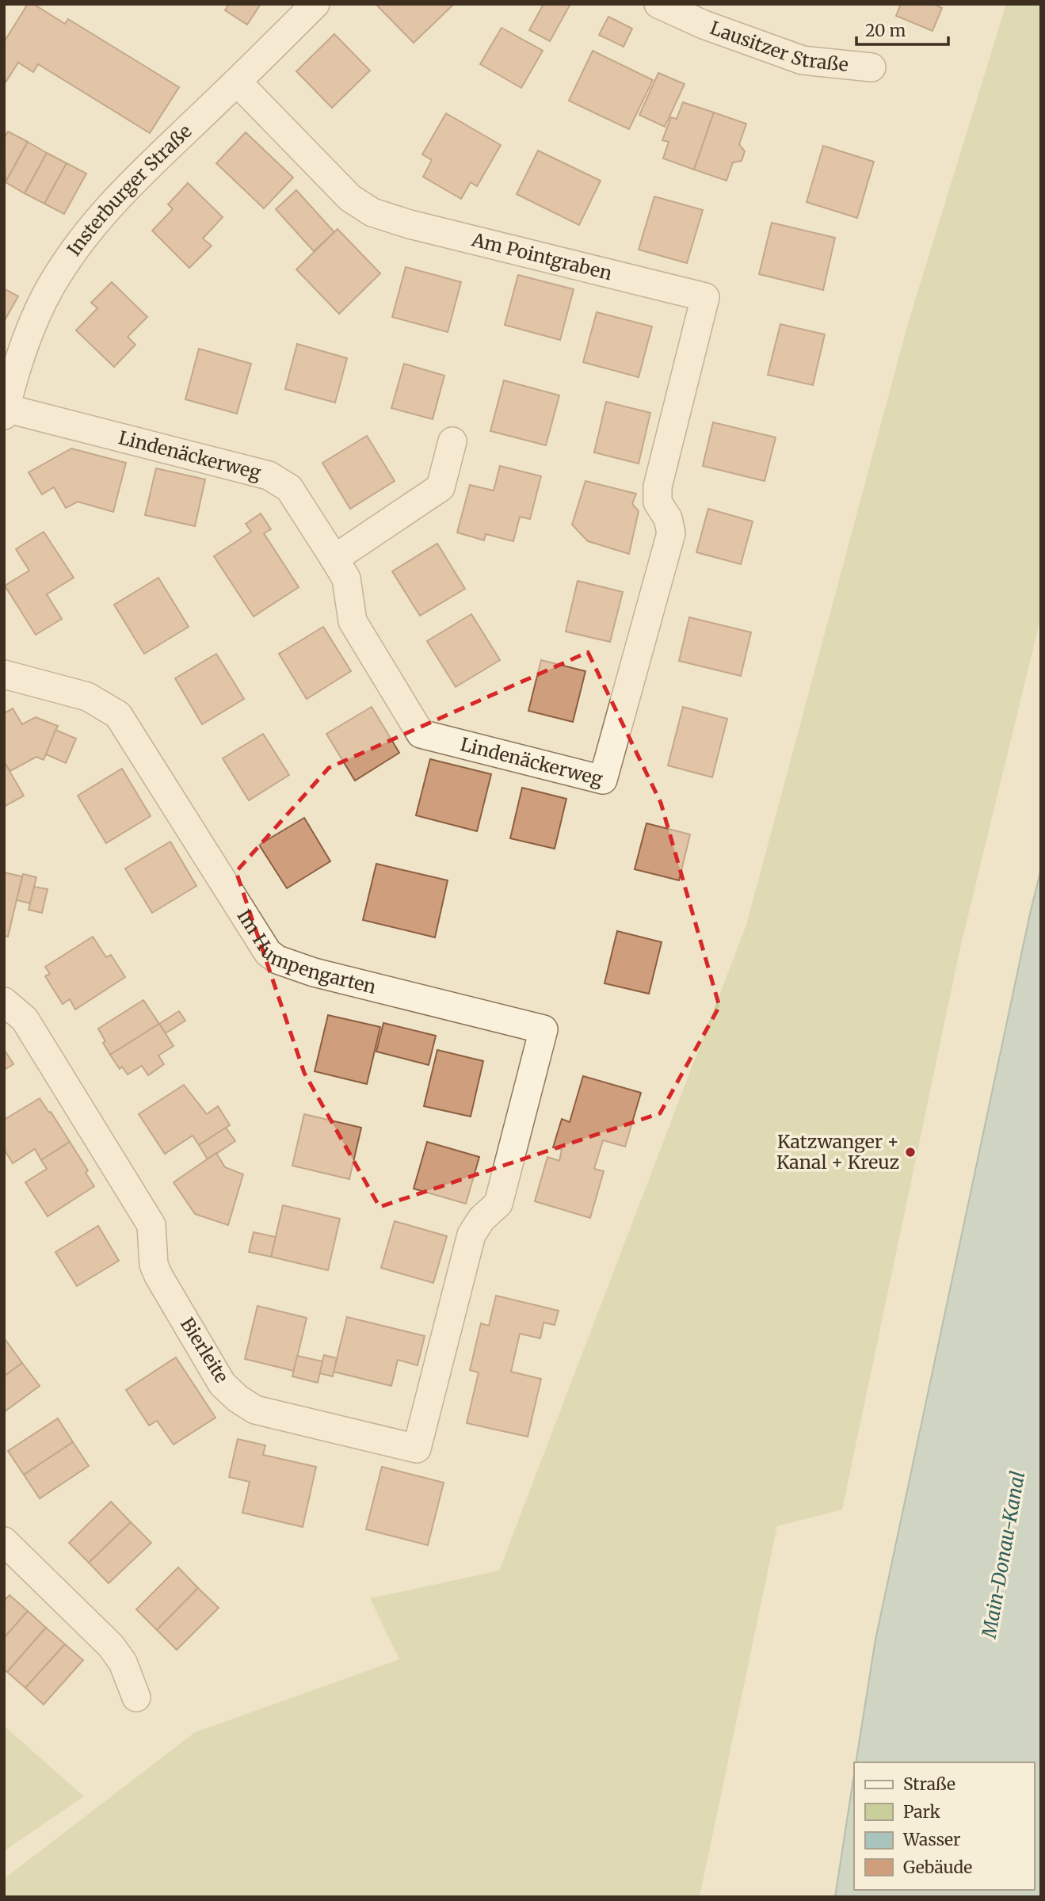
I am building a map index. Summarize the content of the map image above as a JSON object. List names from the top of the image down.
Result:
{
  "streets": {
    "street": [
      "Lausitzer Straße",
      "Insterburger Straße",
      "Am Pointgraben",
      "Lindenäckerweg",
      "Im Humpengarten",
      "Bierleite"
    ]
  },
  "crossings": [
    ["Insterburger Straße", "Am Pointgraben"],
    ["Insterburger Straße", "Lindenäckerweg"],
    ["Am Pointgraben", "Lindenäckerweg"],
    ["Im Humpengarten", "Bierleite"]
  ],
  "water": ["Main-Donau-Kanal"],
  "places": ["Katzwanger + Kanal + Kreuz"],
  "legend": [
    "Straße",
    "Park",
    "Wasser",
    "Gebäude"
  ],
  "scale_bar": "20 m"
}
